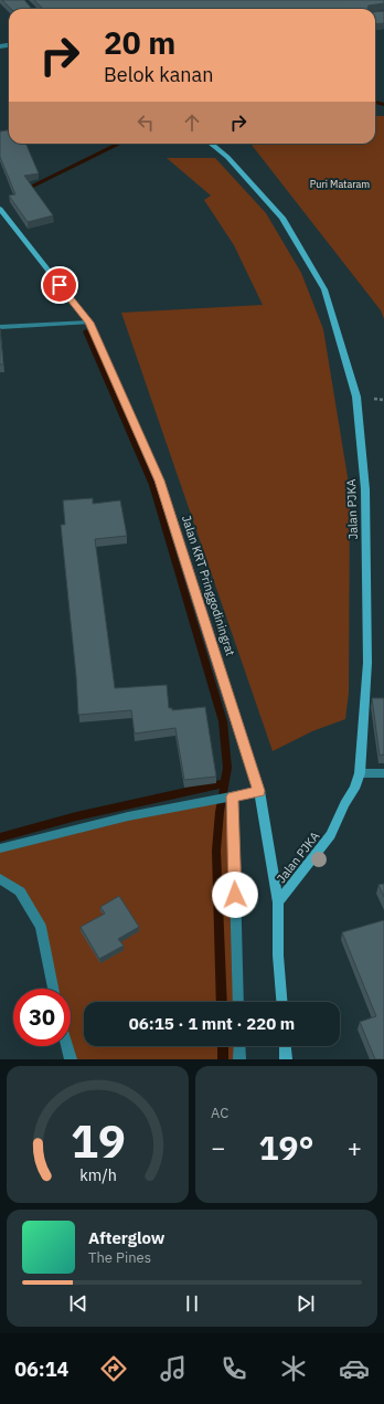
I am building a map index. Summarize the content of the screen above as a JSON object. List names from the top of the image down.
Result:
{
  "streets": {
    "main road": ["Jalan PJKA", "Jalan KRT Pringgodiningrat"]
  },
  "crossings": [
    ["Jalan PJKA", "Jalan KRT Pringgodiningrat"]
  ],
  "parks": ["Puri Mataram"],
  "page": {
    "turn": ["20 m", "Belok kanan"],
    "limit": "30",
    "trip": "06:15 · 1 mnt · 220 m",
    "tile": "AC",
    "heat": ["−", "19°", "+"],
    "song": ["Afterglow", "The Pines"],
    "tabs": "06:14",
    "gauge": ["19", "km/h"]
  }
}
